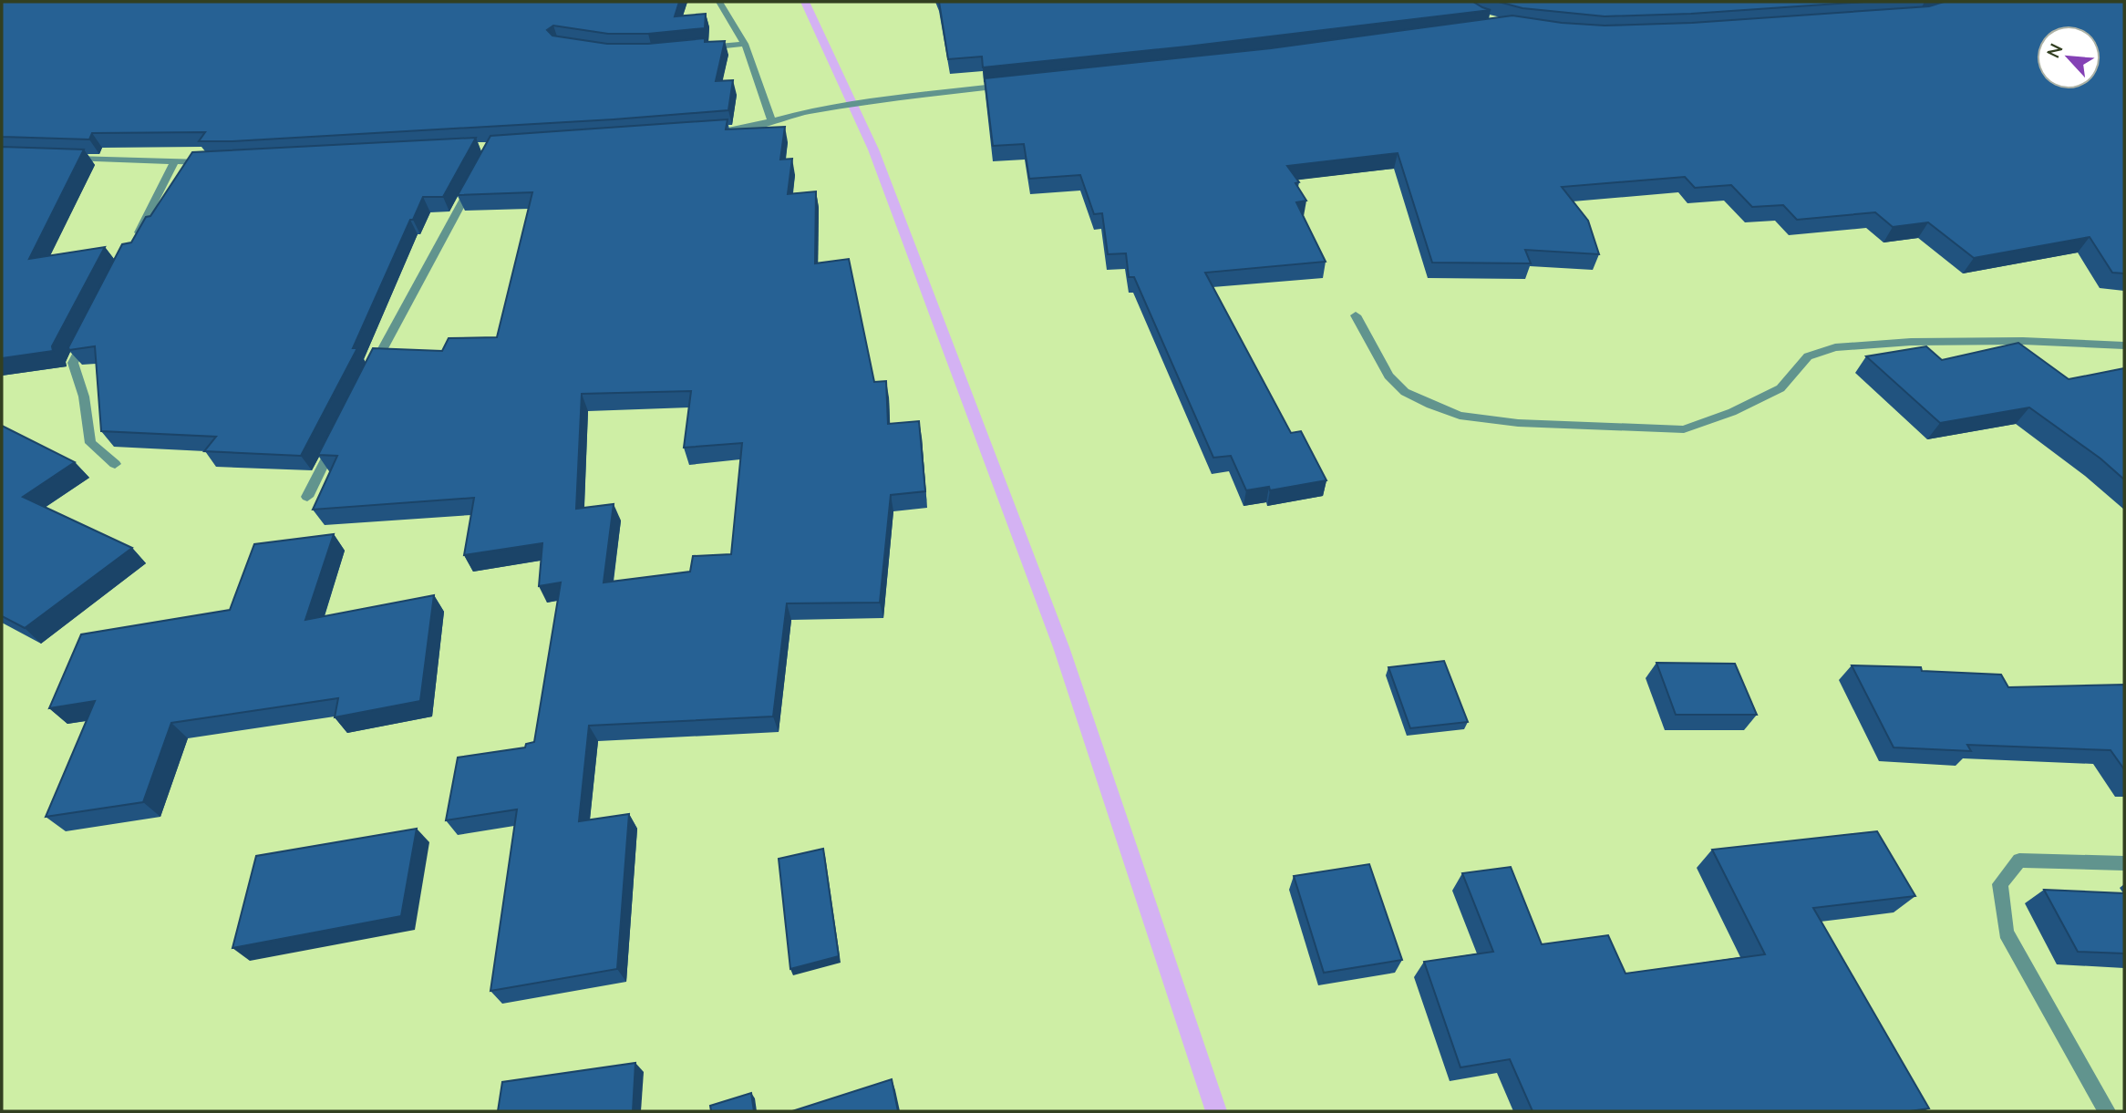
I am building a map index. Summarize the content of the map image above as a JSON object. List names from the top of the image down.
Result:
{
  "north": "top left"
}
